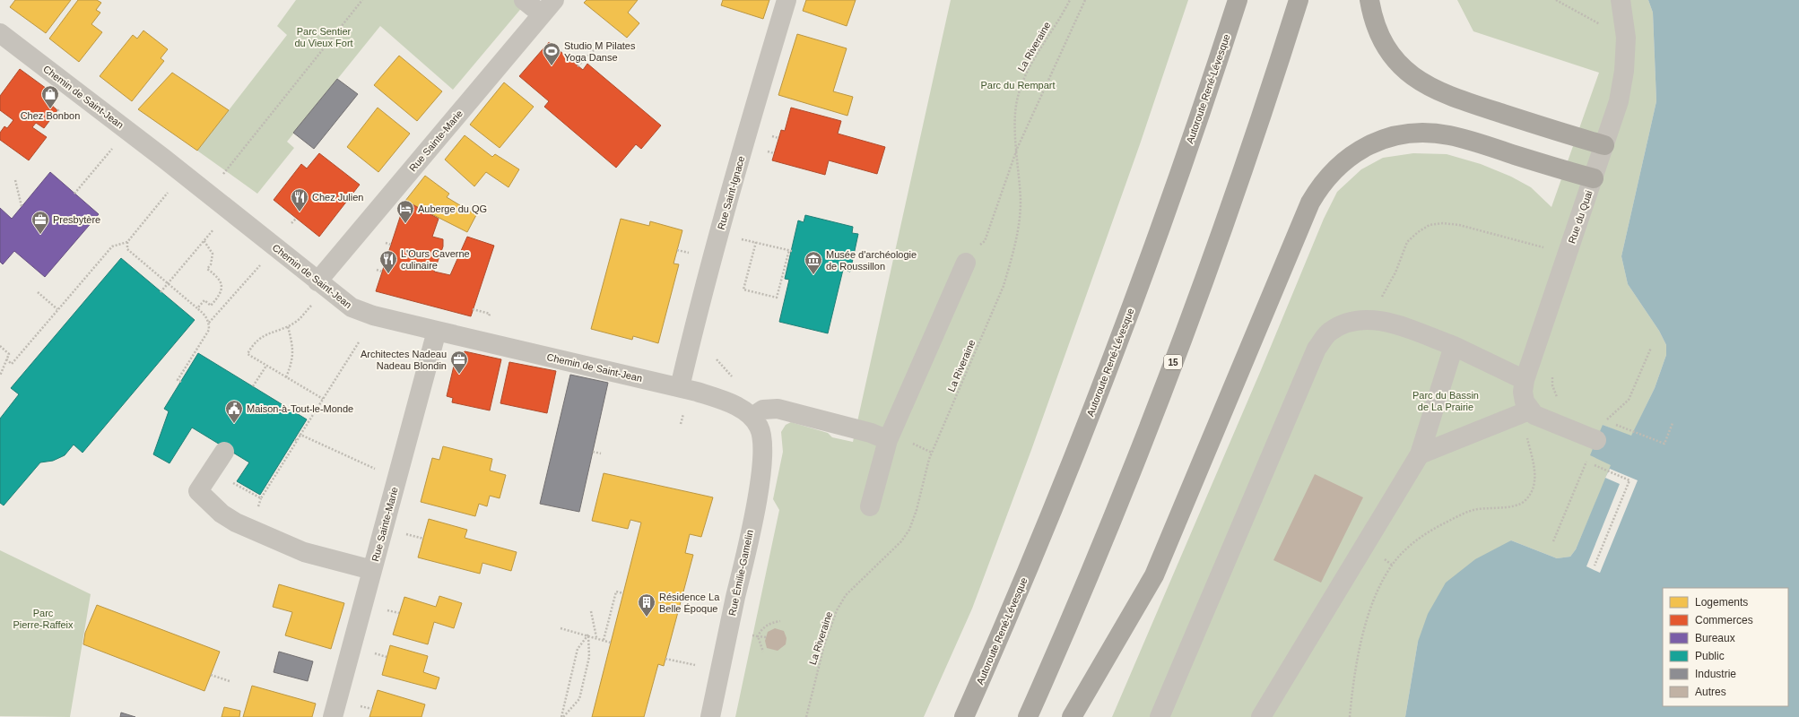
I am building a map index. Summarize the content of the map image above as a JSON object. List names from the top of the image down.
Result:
{
  "streets": {
    "highway": ["Autoroute René-Lévesque", "15"],
    "street": [
      "Chemin de Saint-Jean",
      "Rue Sainte-Marie",
      "Rue Saint-Ignace",
      "Rue du Quai",
      "Rue Émilie-Gamelin"
    ],
    "path": ["La Riveraine"]
  },
  "crossings": [
    ["Chemin de Saint-Jean", "Rue Sainte-Marie"],
    ["Chemin de Saint-Jean", "Rue Saint-Ignace"],
    ["Chemin de Saint-Jean", "Rue Émilie-Gamelin"]
  ],
  "parks": [
    "Parc Sentier du Vieux Fort",
    "Parc du Rempart",
    "Parc du Bassin de La Prairie",
    "Parc Pierre-Raffeix"
  ],
  "places": {
    "sports": ["Studio M Pilates Yoga Danse"],
    "shop": ["Chez Bonbon"],
    "restaurant": ["Chez Julien", "L'Ours Caverne culinaire"],
    "hotel": ["Auberge du QG"],
    "office": ["Presbytère", "Architectes Nadeau Nadeau Blondin"],
    "museum": ["Musée d'archéologie de Roussillon"],
    "public building": ["Maison-à-Tout-le-Monde"],
    "building": ["Résidence La Belle Époque"]
  },
  "legend": [
    "Logements",
    "Commerces",
    "Bureaux",
    "Public",
    "Industrie",
    "Autres"
  ]
}
